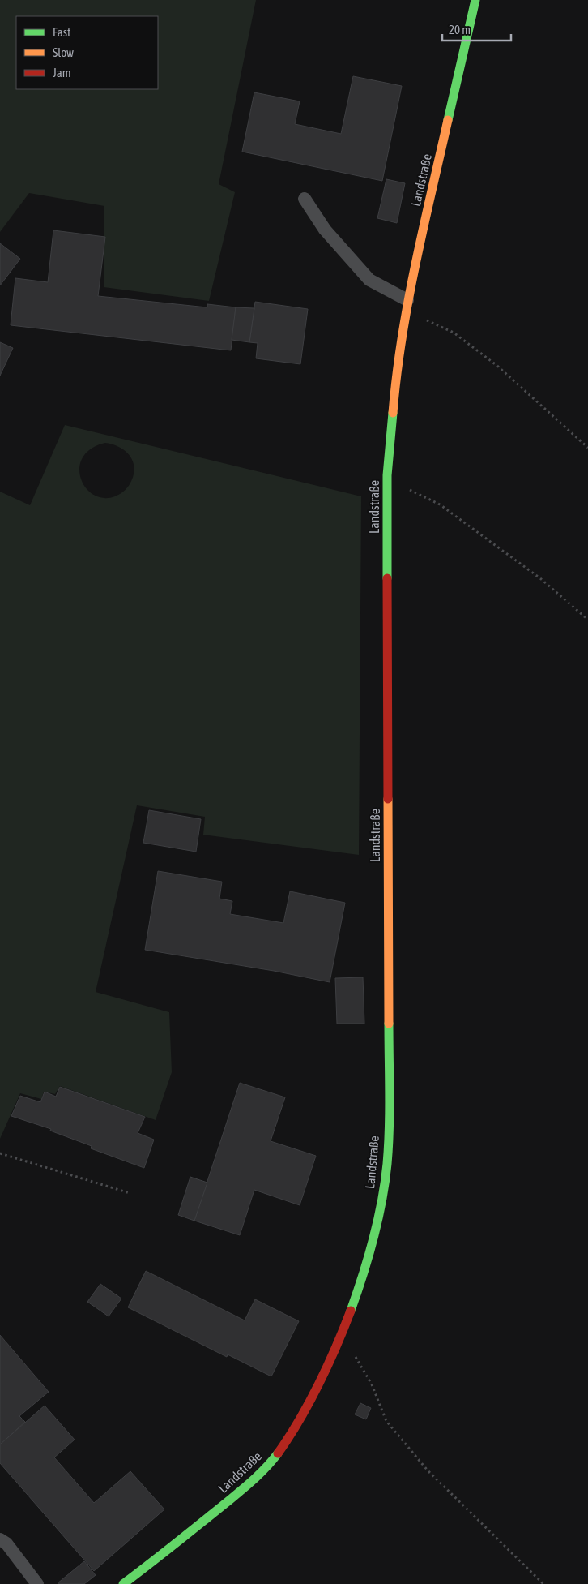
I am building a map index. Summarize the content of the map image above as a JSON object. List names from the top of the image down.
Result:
{
  "streets": {
    "main road": ["Landstraße"]
  },
  "legend": ["Fast", "Slow", "Jam"],
  "scale_bar": "20 m"
}
